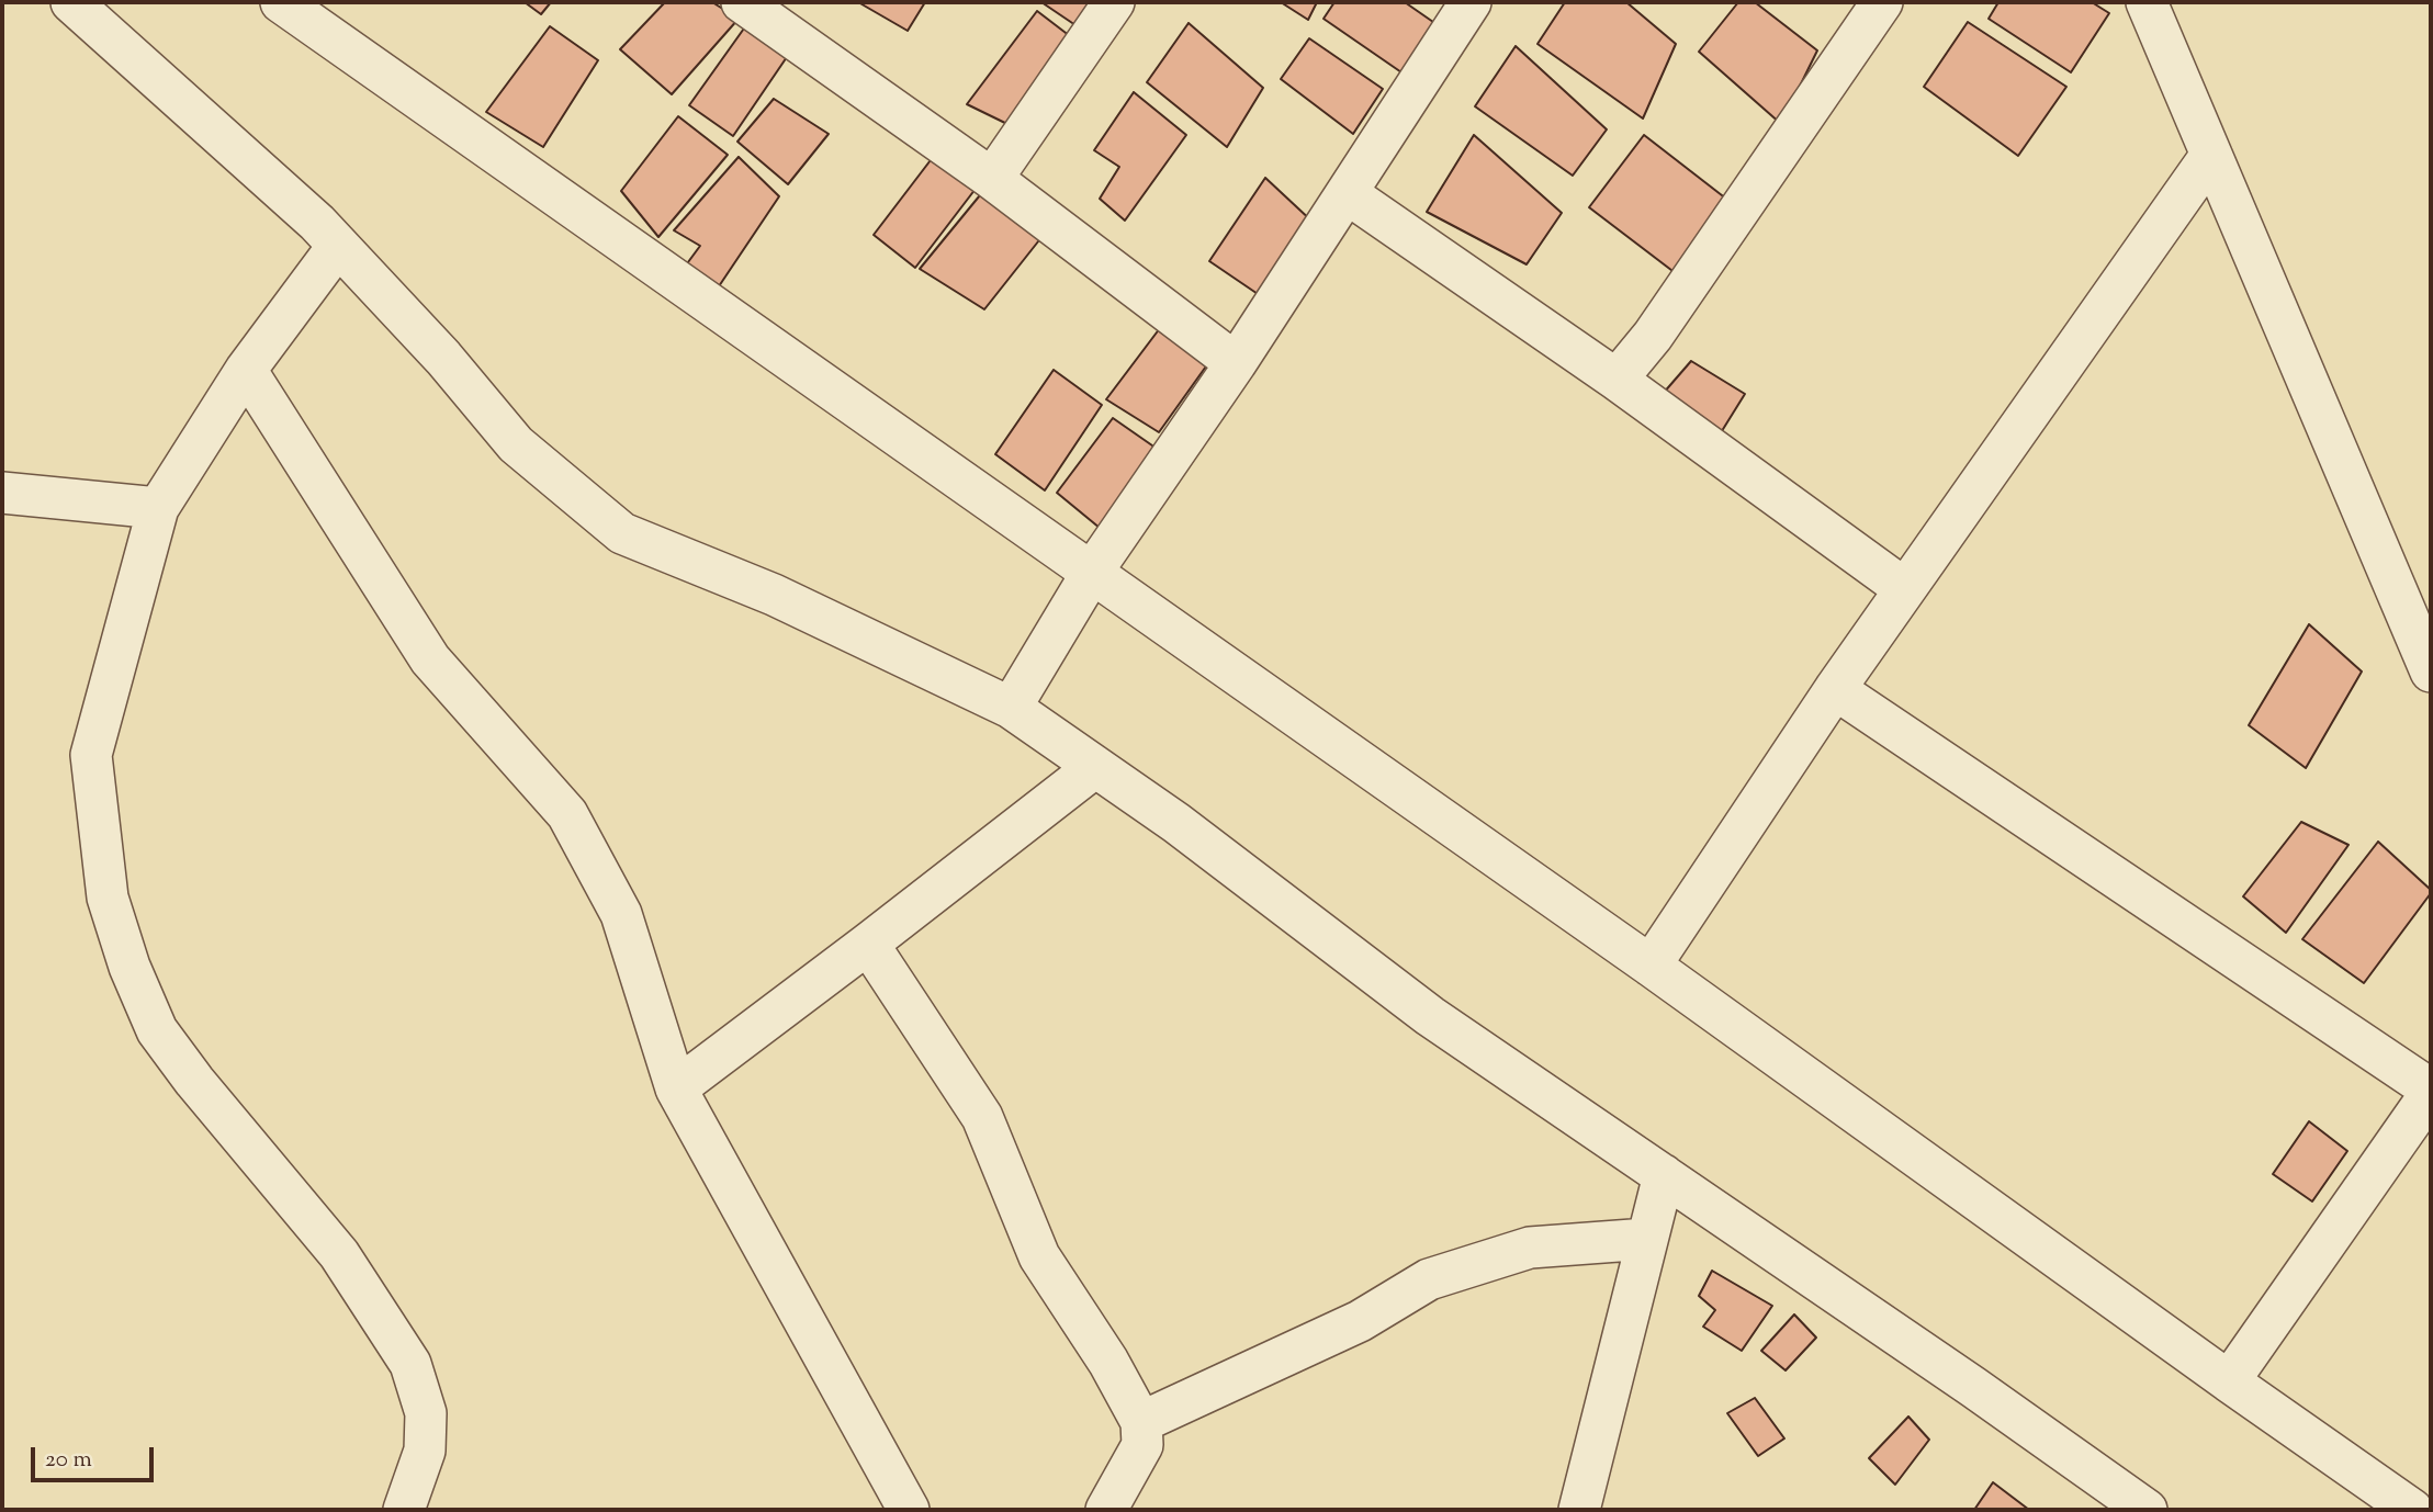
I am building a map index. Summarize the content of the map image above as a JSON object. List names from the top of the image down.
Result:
{
  "scale_bar": "20 m"
}
